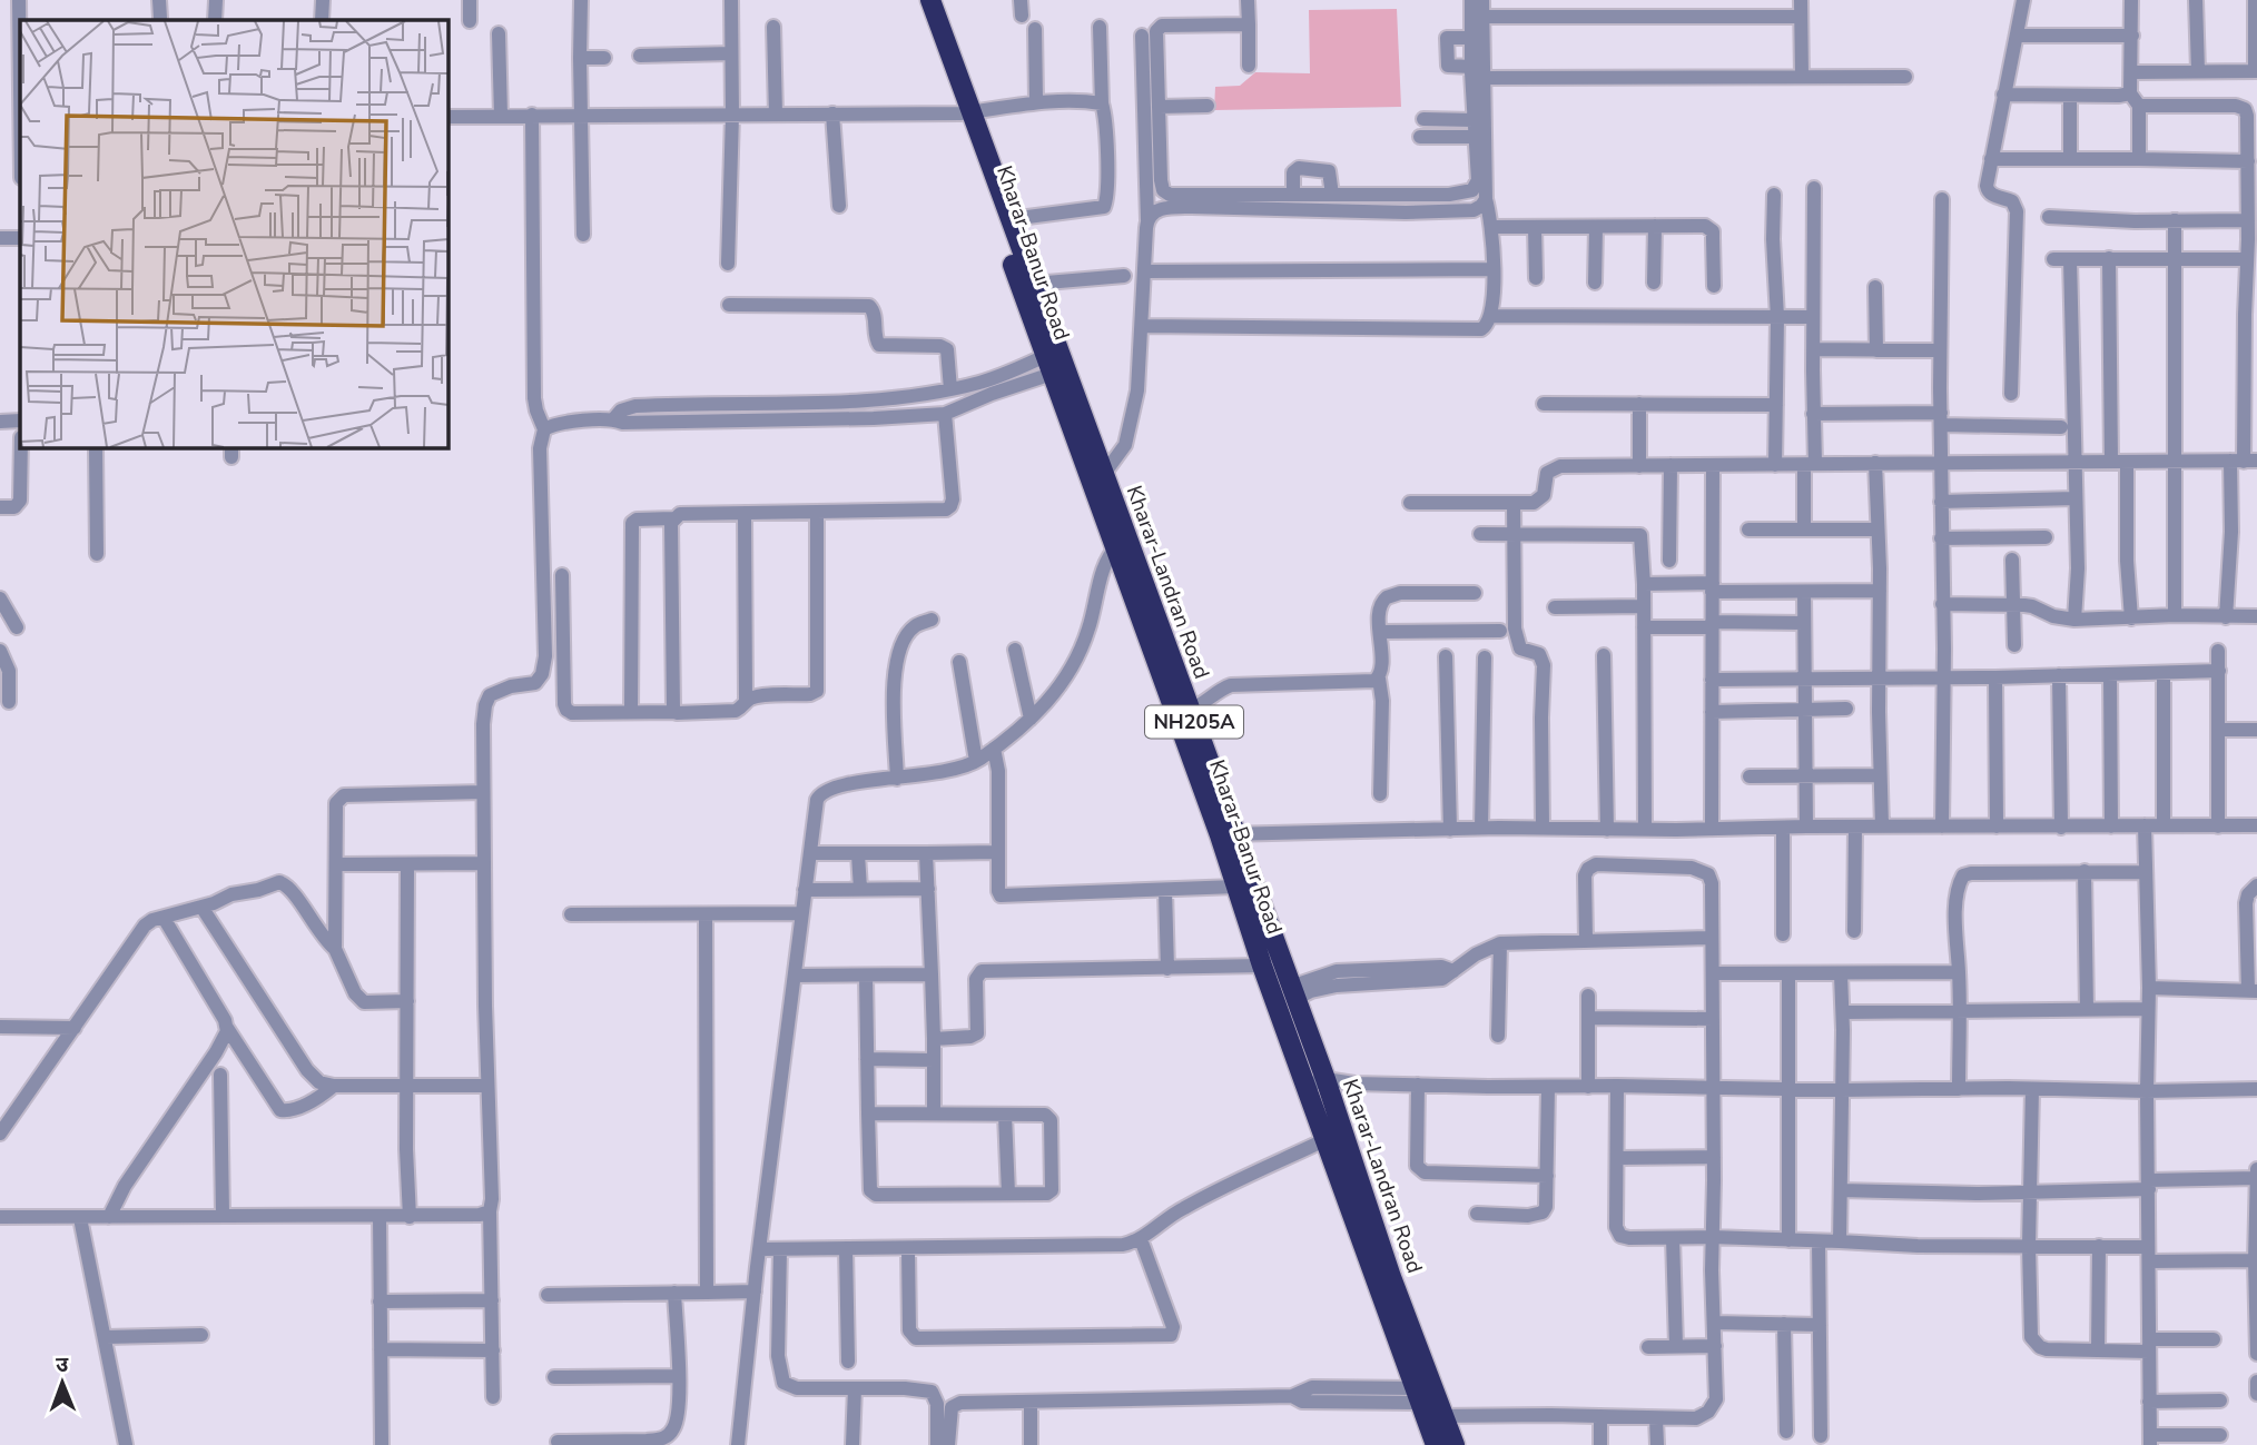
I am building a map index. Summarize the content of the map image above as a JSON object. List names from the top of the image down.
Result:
{
  "streets": {
    "highway": ["Kharar-Banur Road", "Kharar-Landran Road", "NH205A"]
  },
  "crossings": [
    ["Kharar-Banur Road", "Kharar-Landran Road"]
  ],
  "north": "top"
}
